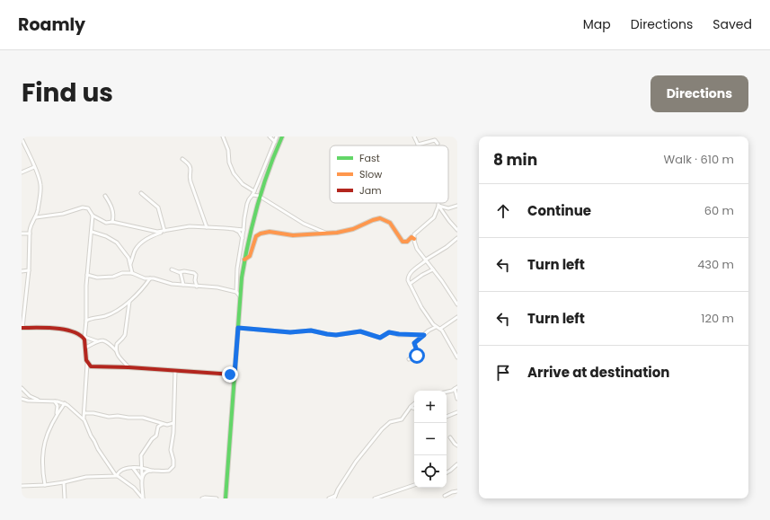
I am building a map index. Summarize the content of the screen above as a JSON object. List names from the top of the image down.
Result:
{
  "legend": ["Fast", "Slow", "Jam"],
  "page": {
    "header": "Roamly",
    "nav": ["Map", "Directions", "Saved"],
    "title": "Find us",
    "buttons": "Directions",
    "heading": ["8 min", "Walk · 610 m"],
    "list": [
      ["Continue", "60 m"],
      ["Turn left", "430 m"],
      ["Turn left", "120 m"],
      "Arrive at destination"
    ],
    "map_buttons": ["+", "−"]
  }
}
